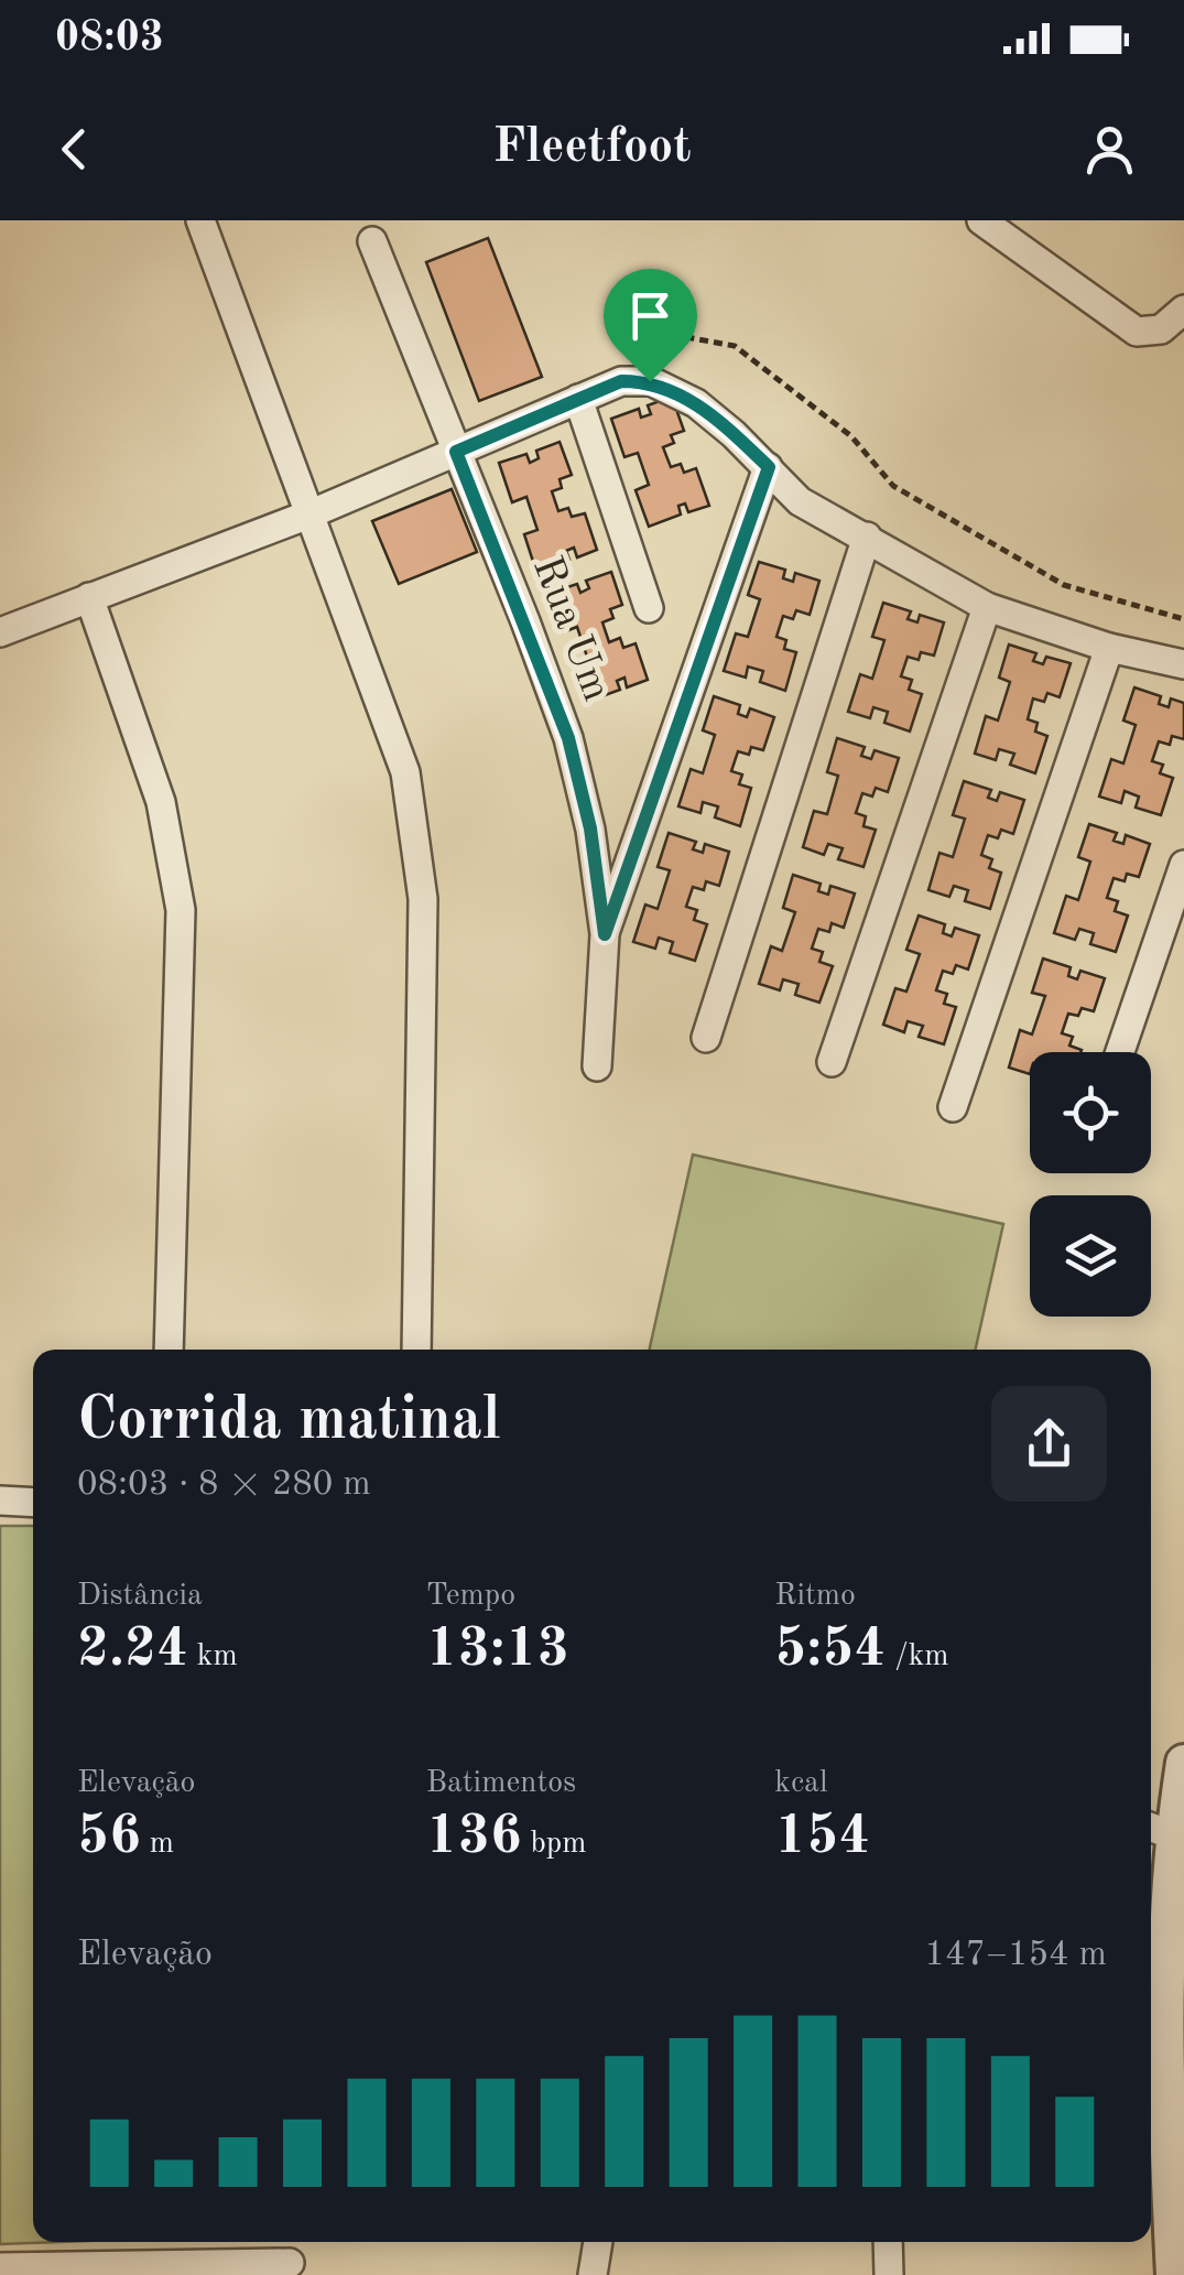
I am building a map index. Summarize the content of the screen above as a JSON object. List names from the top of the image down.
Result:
{
  "streets": {
    "street": ["Rua Um"]
  },
  "page": {
    "status": "08:03",
    "header": "Fleetfoot",
    "heading": ["Corrida matinal", "08:03 · 8 × 280 m"],
    "stats": [
      ["Distância", "2.24 km"],
      ["Tempo", "13:13"],
      ["Ritmo", "5:54 /km"],
      ["Elevação", "56 m"],
      ["Batimentos", "136 bpm"],
      ["kcal", "154"]
    ],
    "chart": ["Elevação", "147–154 m"]
  }
}
